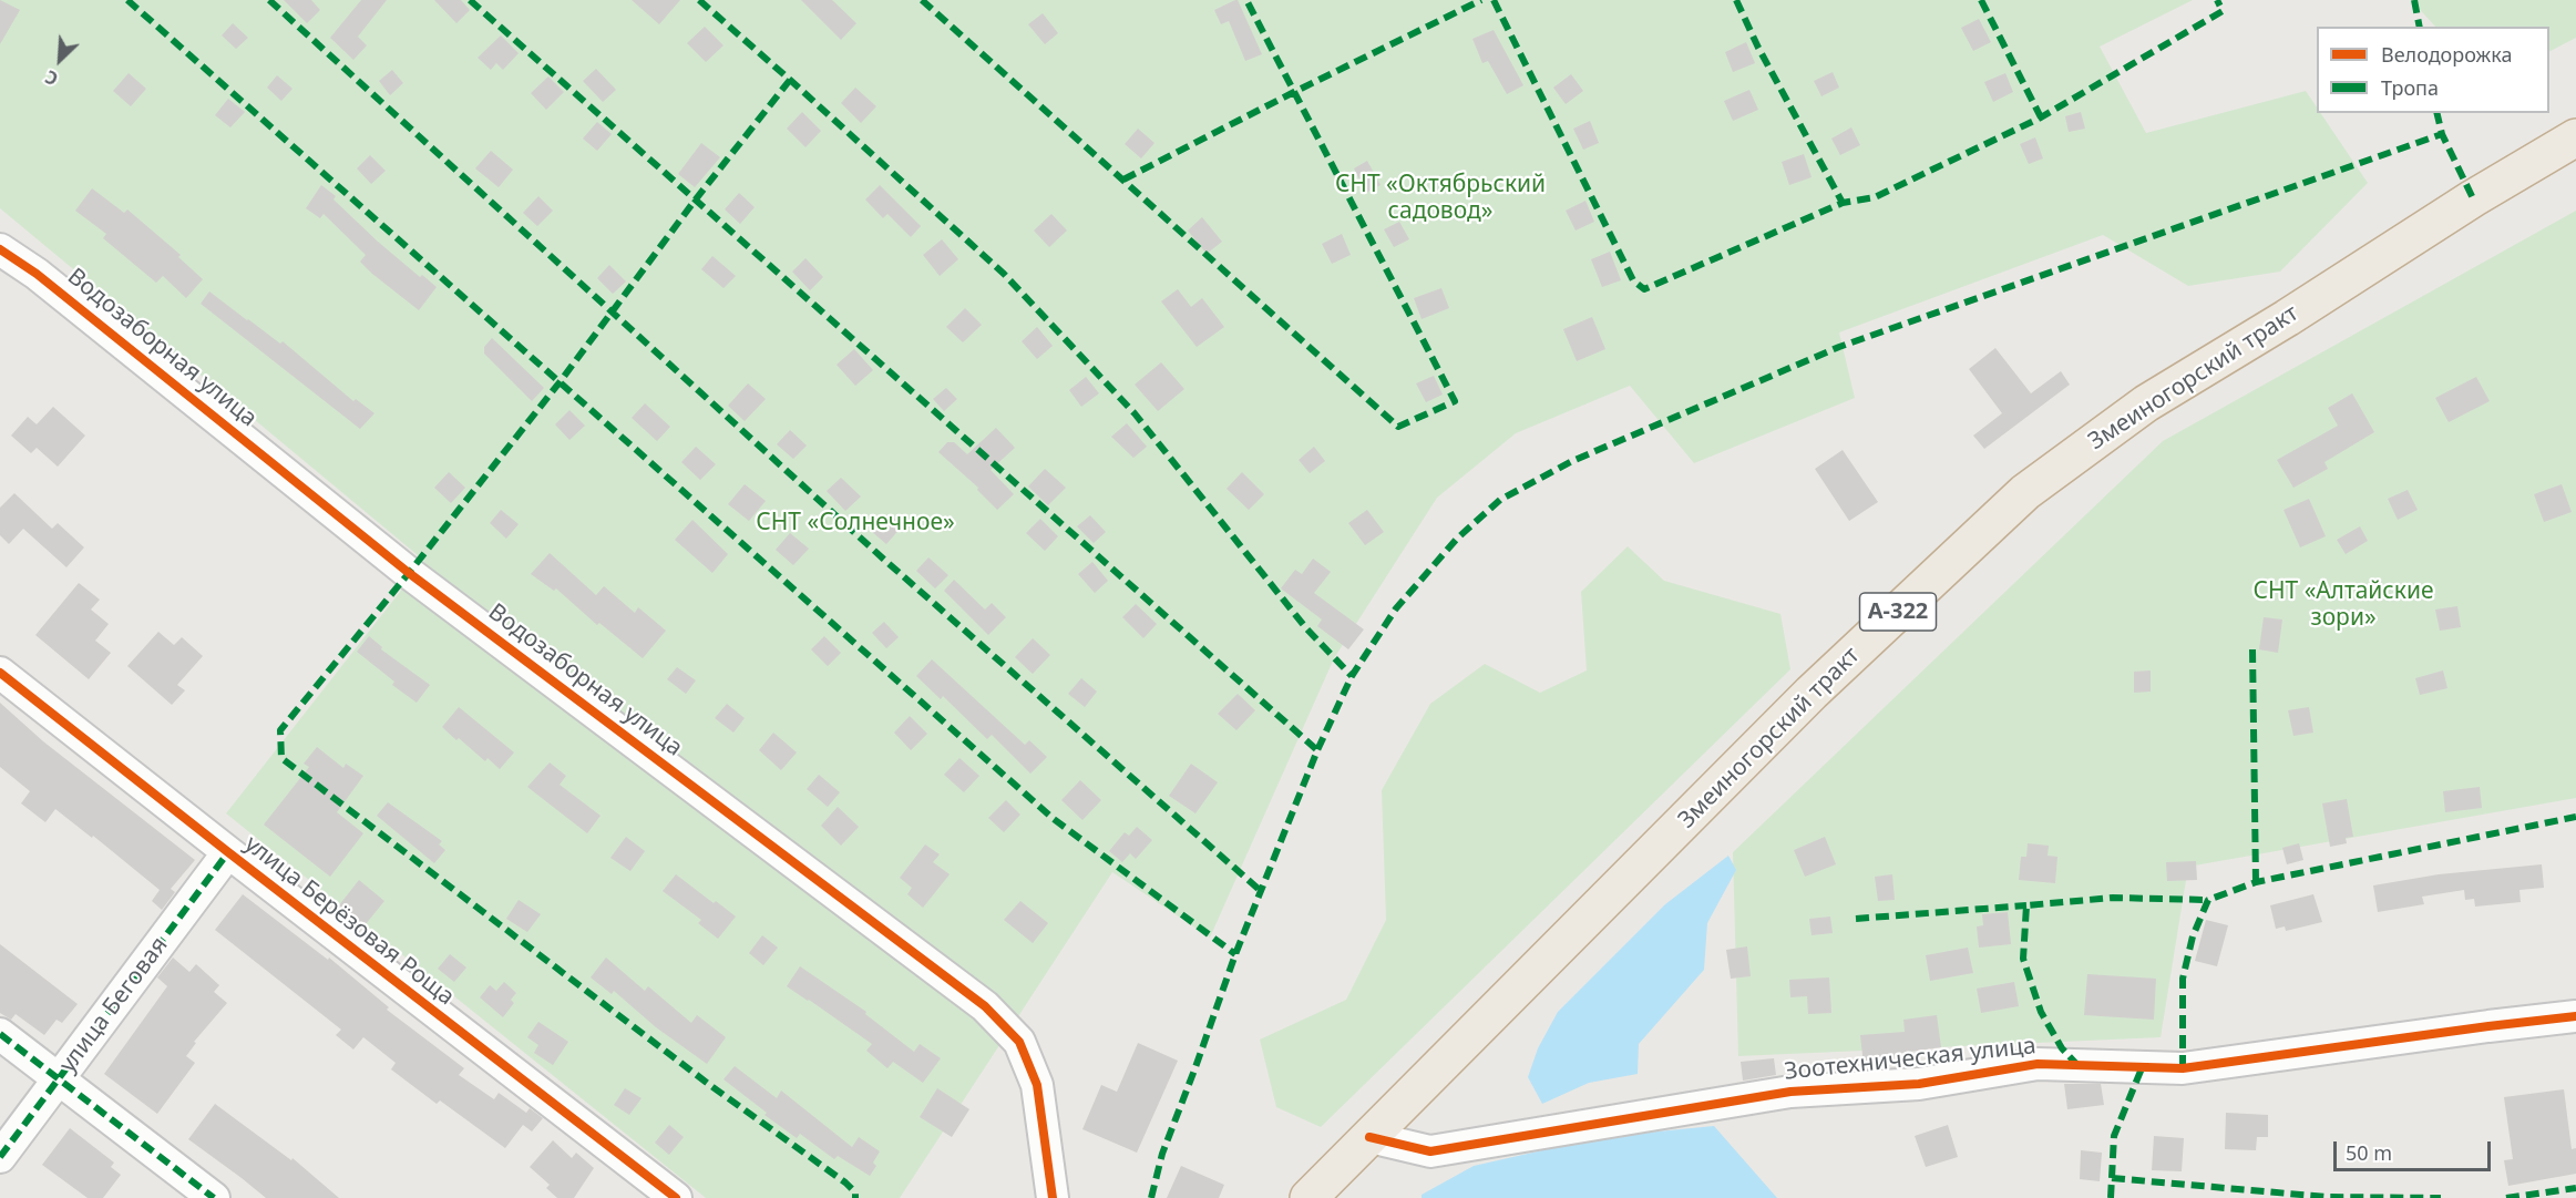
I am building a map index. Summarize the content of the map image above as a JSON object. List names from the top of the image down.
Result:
{
  "streets": {
    "highway": ["Змеиногорский тракт", "А-322"],
    "street": [
      "Водозаборная улица",
      "улица Берёзовая Роща",
      "улица Беговая",
      "Зоотехническая улица"
    ]
  },
  "crossings": [
    ["Змеиногорский тракт", "Зоотехническая улица"],
    ["улица Берёзовая Роща", "улица Беговая"]
  ],
  "parks": ["СНТ «Октябрьский садовод»", "СНТ «Солнечное»", "СНТ «Алтайские зори»"],
  "legend": ["Велодорожка", "Тропа"],
  "scale_bar": "50 m",
  "north": "bottom left"
}
